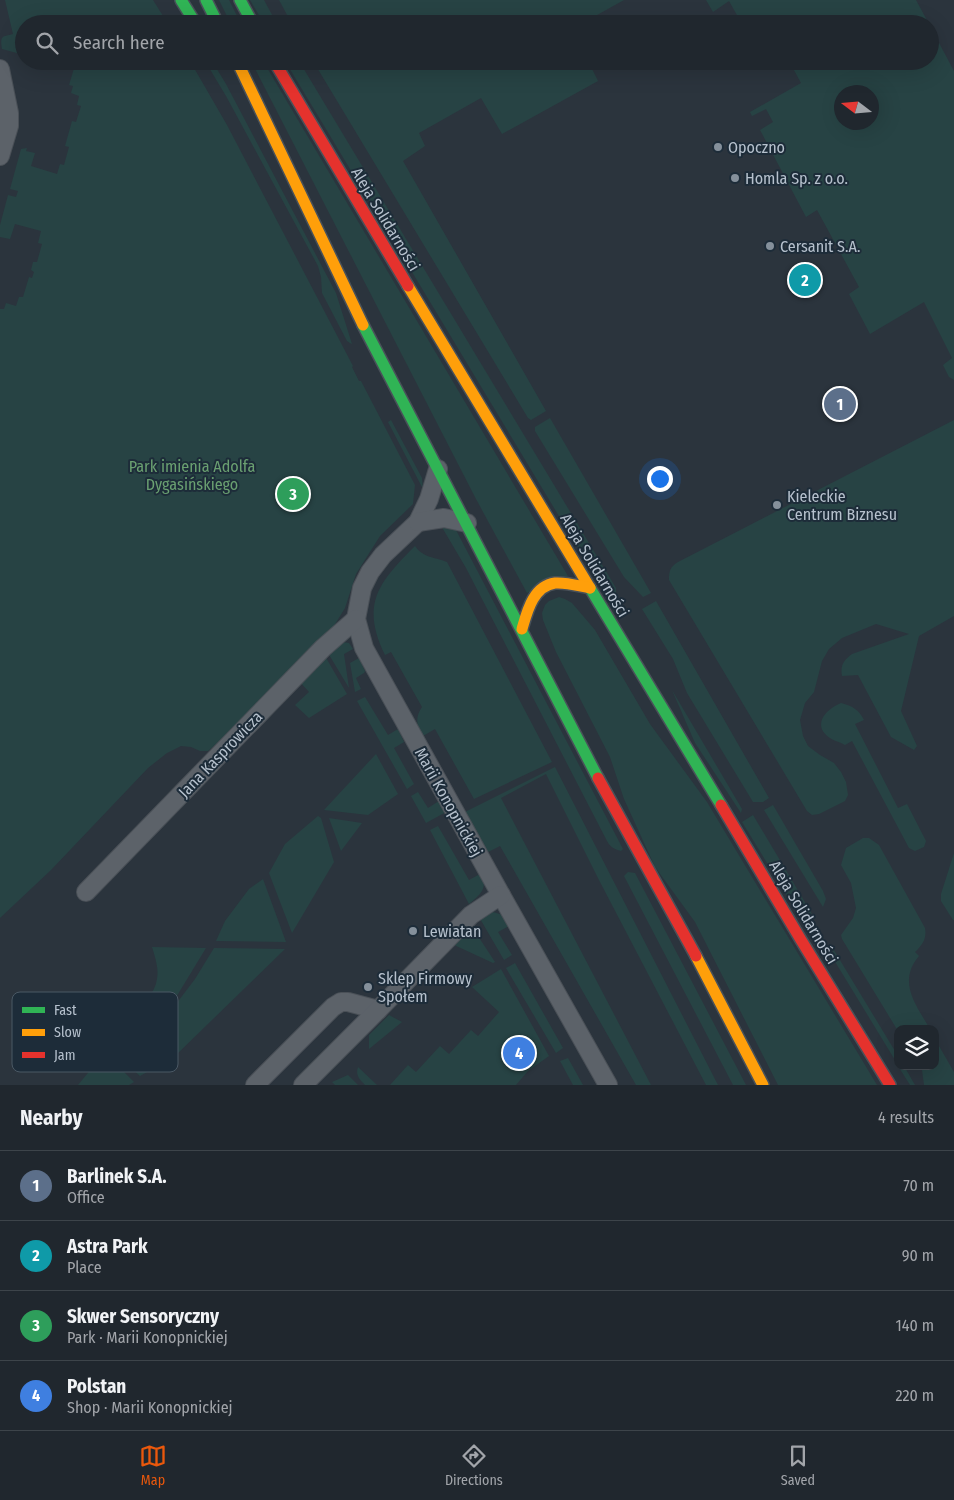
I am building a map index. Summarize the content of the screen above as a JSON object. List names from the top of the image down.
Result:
{
  "streets": {
    "main road": ["Aleja Solidarności"],
    "street": ["Jana Kasprowicza", "Marii Konopnickiej"]
  },
  "crossings": [
    ["Jana Kasprowicza", "Marii Konopnickiej"]
  ],
  "parks": ["Park imienia Adolfa Dygasińskiego"],
  "places": [
    "Opoczno",
    "Homla Sp. z o.o.",
    "Cersanit S.A.",
    "Kieleckie Centrum Biznesu",
    "Lewiatan",
    "Sklep Firmowy Społem"
  ],
  "legend": ["Fast", "Slow", "Jam"],
  "north": "left",
  "page": {
    "search": "Search here",
    "pins": [
      "2",
      "1",
      "3",
      "4"
    ],
    "heading": ["Nearby", "4 results"],
    "list": [
      {
        "mark": "1",
        "name": "Barlinek S.A.",
        "note": "Office",
        "value": "70 m"
      },
      {
        "mark": "2",
        "name": "Astra Park",
        "note": "Place",
        "value": "90 m"
      },
      {
        "mark": "3",
        "name": "Skwer Sensoryczny",
        "note": "Park · Marii Konopnickiej",
        "value": "140 m"
      },
      {
        "mark": "4",
        "name": "Polstan",
        "note": "Shop · Marii Konopnickiej",
        "value": "220 m"
      }
    ],
    "nav": ["Map", "Directions", "Saved"]
  }
}
